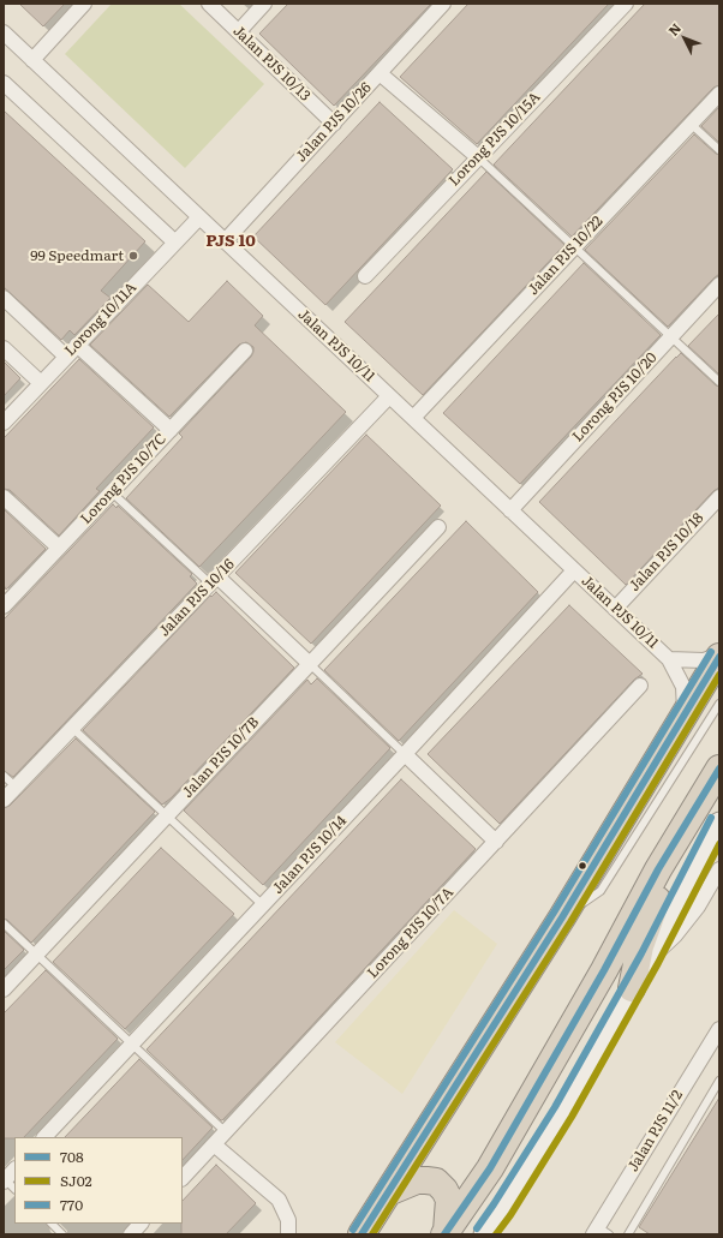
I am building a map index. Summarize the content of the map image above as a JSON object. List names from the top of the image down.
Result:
{
  "streets": {
    "street": [
      "Jalan PJS 10/13",
      "Jalan PJS 10/26",
      "Lorong PJS 10/15A",
      "Jalan PJS 10/22",
      "Lorong 10/11A",
      "Jalan PJS 10/11",
      "Lorong PJS 10/20",
      "Lorong PJS 10/7C",
      "Jalan PJS 10/18",
      "Jalan PJS 10/16",
      "Jalan PJS 10/7B",
      "Jalan PJS 10/14",
      "Lorong PJS 10/7A",
      "Jalan PJS 11/2"
    ]
  },
  "crossings": [
    ["Jalan PJS 10/13", "Jalan PJS 10/26"],
    ["Jalan PJS 10/26", "Jalan PJS 10/11"],
    ["Jalan PJS 10/22", "Jalan PJS 10/11"],
    ["Lorong 10/11A", "Jalan PJS 10/11"],
    ["Jalan PJS 10/11", "Lorong PJS 10/20"],
    ["Jalan PJS 10/11", "Jalan PJS 10/18"],
    ["Jalan PJS 10/11", "Jalan PJS 10/16"],
    ["Jalan PJS 10/11", "Jalan PJS 10/14"]
  ],
  "districts": ["PJS 10"],
  "places": ["99 Speedmart"],
  "lines": ["transit line 770", "transit line 708", "transit line SJ02"],
  "legend": ["708", "SJ02", "770"],
  "north": "top left"
}
